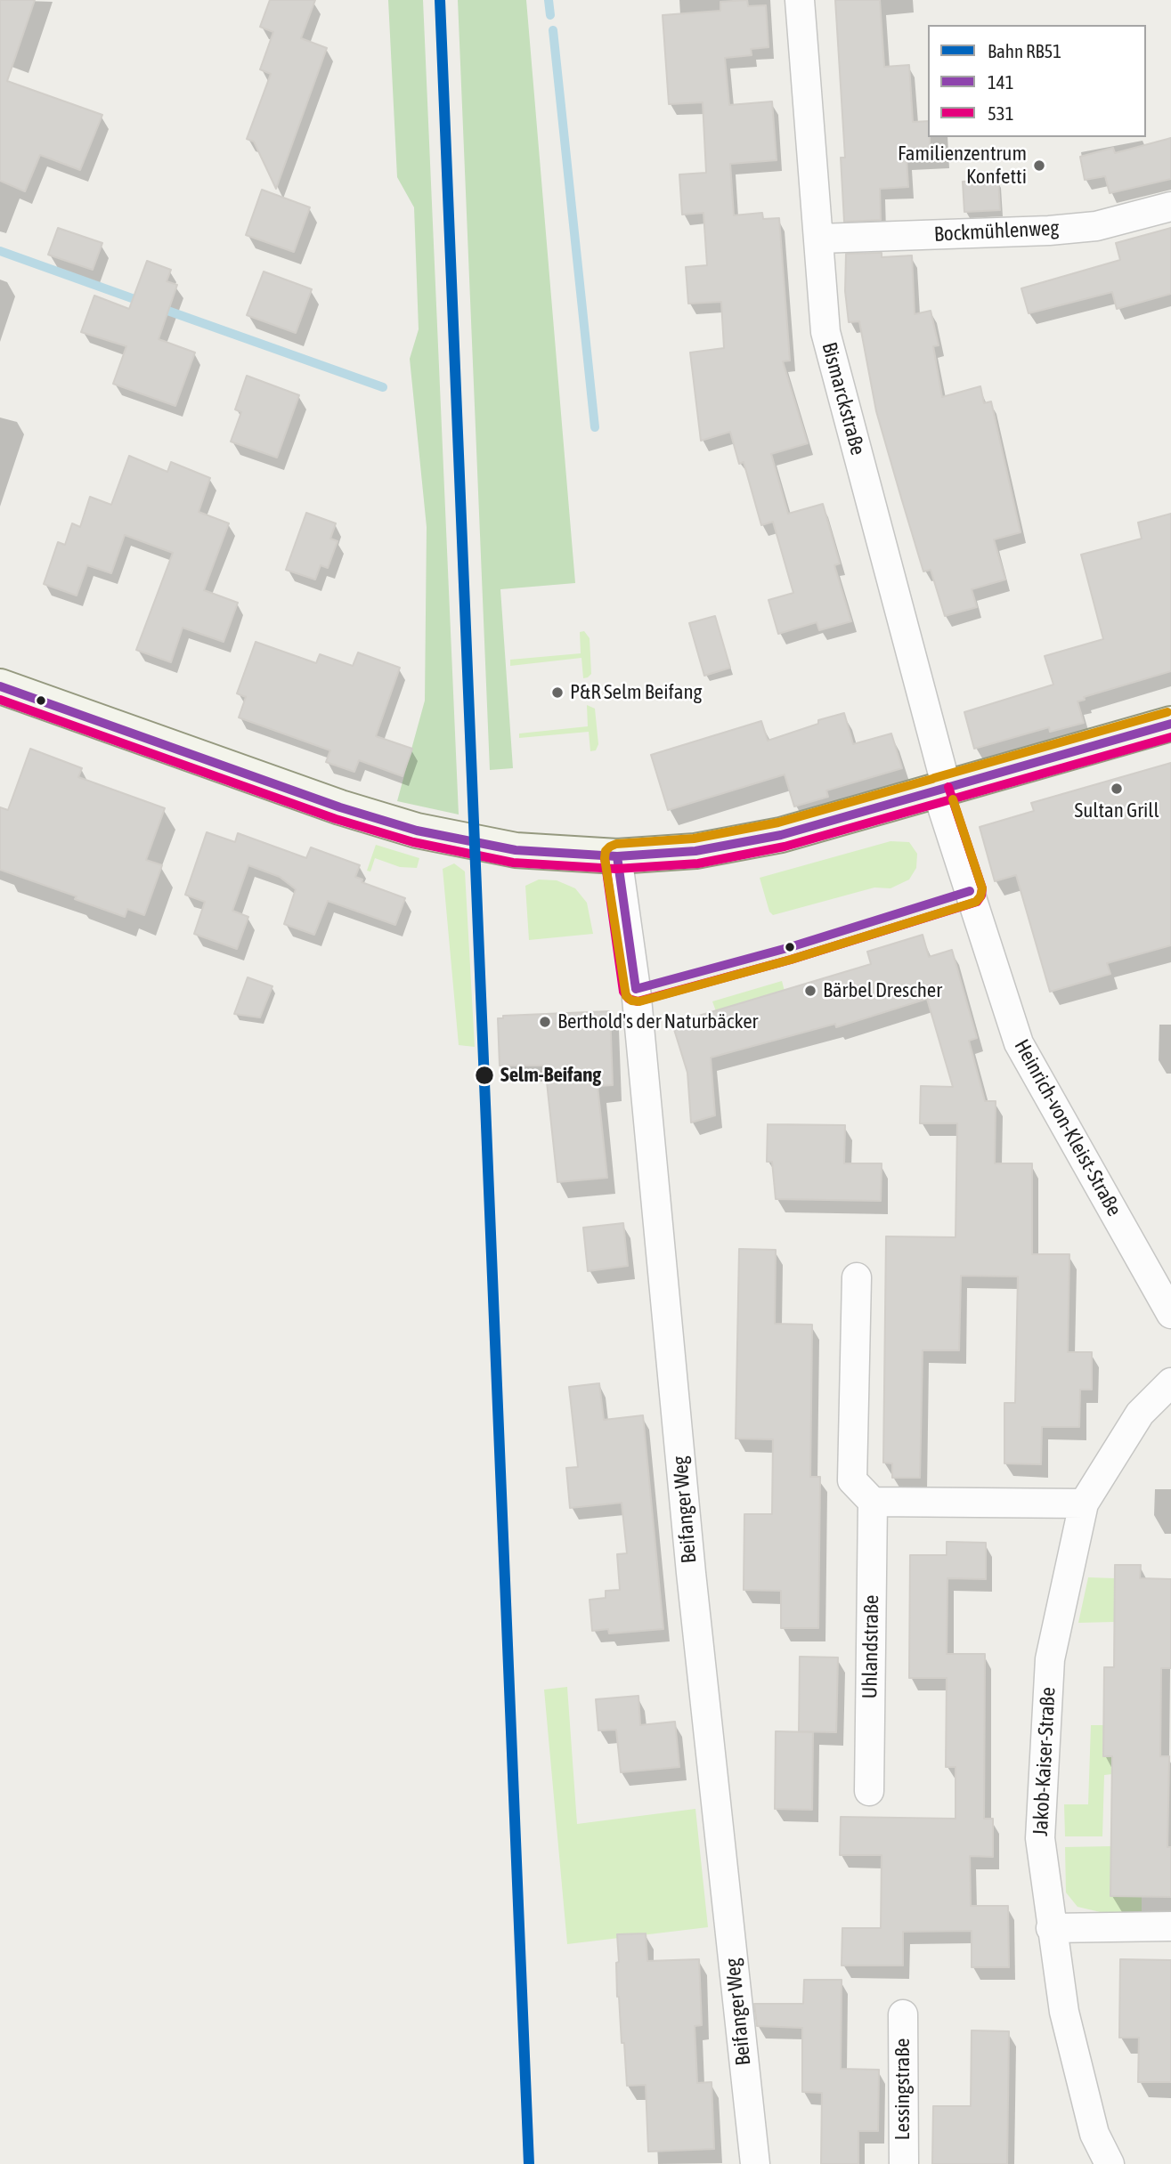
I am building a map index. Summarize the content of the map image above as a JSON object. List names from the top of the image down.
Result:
{
  "streets": {
    "street": [
      "Bockmühlenweg",
      "Bismarckstraße",
      "Heinrich-von-Kleist-Straße",
      "Beifanger Weg",
      "Uhlandstraße",
      "Jakob-Kaiser-Straße",
      "Lessingstraße"
    ]
  },
  "crossings": [
    ["Bockmühlenweg", "Bismarckstraße"],
    ["Bismarckstraße", "Heinrich-von-Kleist-Straße"]
  ],
  "places": [
    "Familienzentrum Konfetti",
    "P&R Selm Beifang",
    "Sultan Grill",
    "Bärbel Drescher",
    "Berthold's der Naturbäcker",
    "Selm-Beifang"
  ],
  "lines": ["rail line RB51", "transit line 141", "transit line 531"],
  "legend": ["Bahn RB51", "141", "531"]
}
